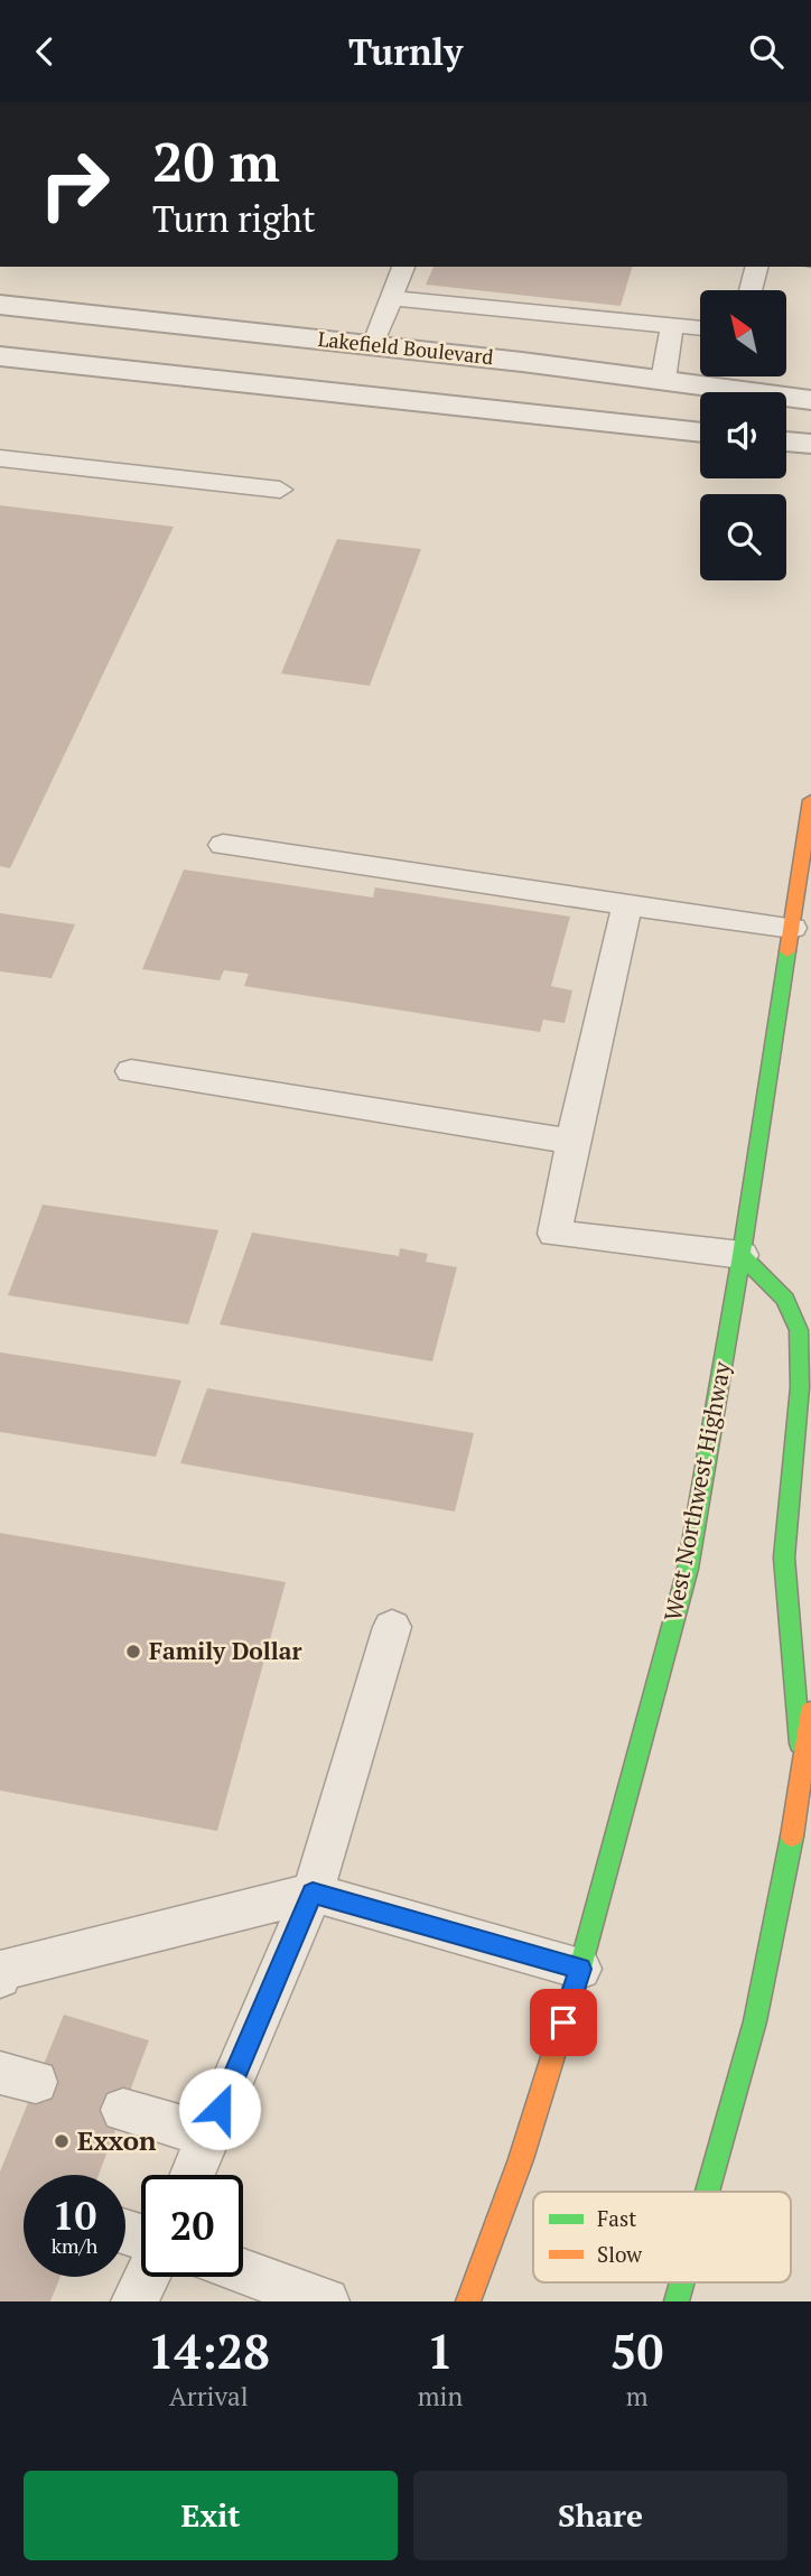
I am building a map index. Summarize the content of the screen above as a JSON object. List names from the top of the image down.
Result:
{
  "streets": {
    "main road": ["West Northwest Highway"],
    "street": ["Lakefield Boulevard"]
  },
  "places": ["Family Dollar", "Exxon"],
  "legend": ["Fast", "Slow"],
  "north": "top left",
  "page": {
    "header": "Turnly",
    "turn": ["20 m", "Turn right"],
    "speed": "10 km/h",
    "limit": "20",
    "eta": [
      "14:28",
      "Arrival",
      "1",
      "min",
      "50",
      "m"
    ],
    "buttons": ["Exit", "Share"]
  }
}
